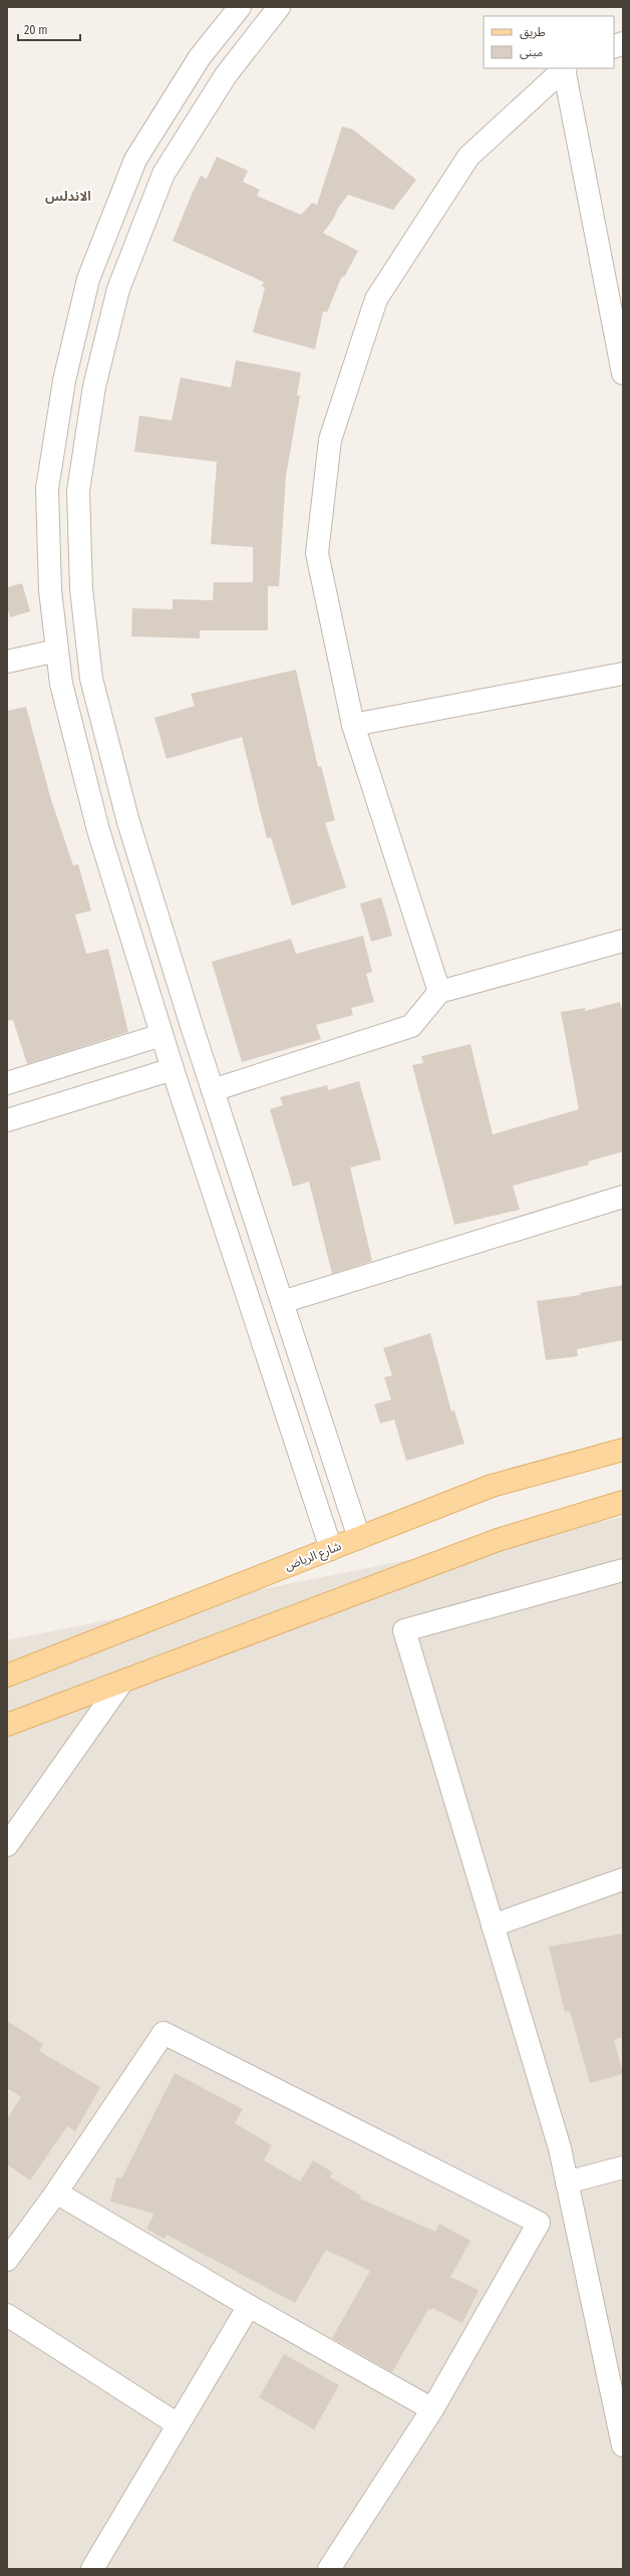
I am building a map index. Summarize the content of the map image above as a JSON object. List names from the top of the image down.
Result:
{
  "streets": {
    "main road": ["شارع الرياض"]
  },
  "districts": ["الاندلس"],
  "legend": ["طريق", "مبنى"],
  "scale_bar": "20 m"
}
